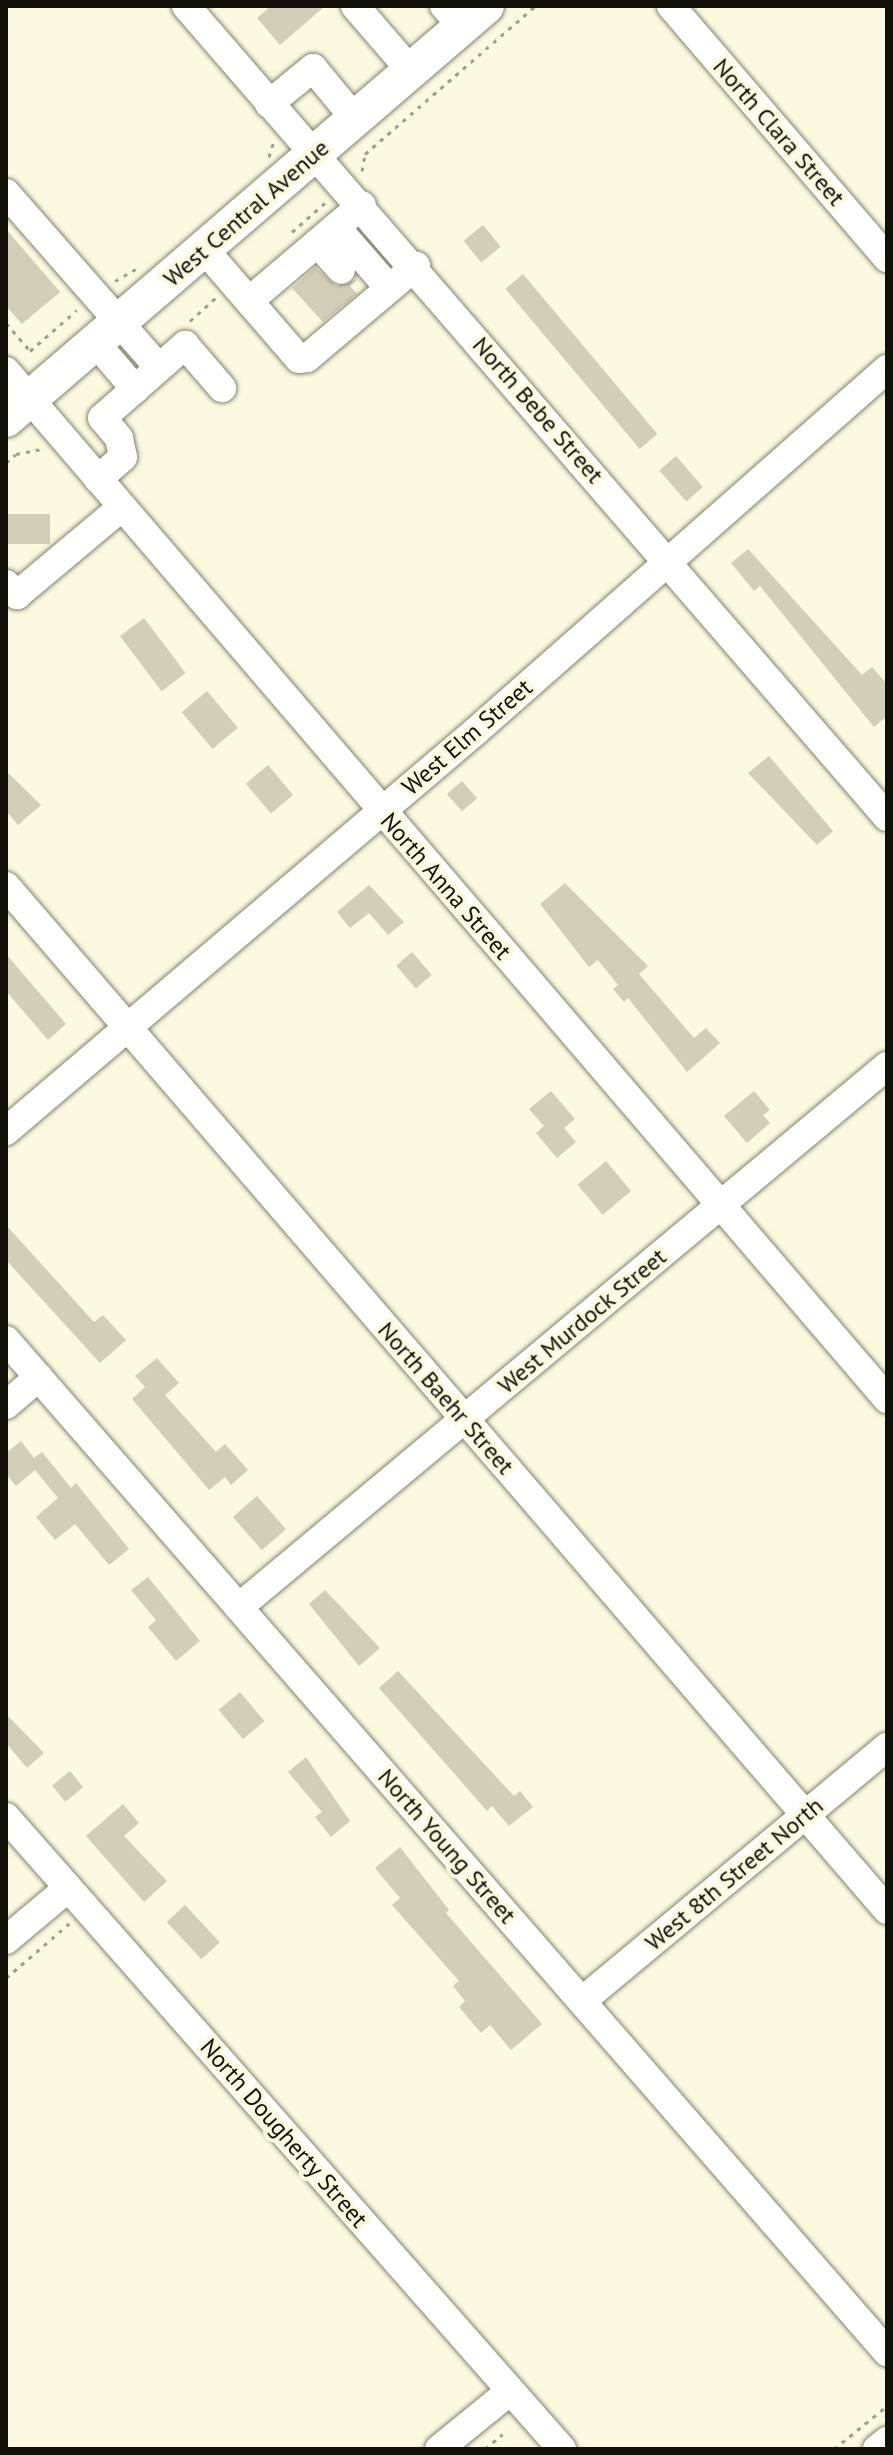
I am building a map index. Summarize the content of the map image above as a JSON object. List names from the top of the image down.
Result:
{
  "streets": {
    "main road": ["West Central Avenue"],
    "street": [
      "North Clara Street",
      "North Bebe Street",
      "West Elm Street",
      "North Anna Street",
      "West Murdock Street",
      "North Baehr Street",
      "North Young Street",
      "West 8th Street North",
      "North Dougherty Street"
    ]
  },
  "crossings": [
    ["West Central Avenue", "North Bebe Street"],
    ["West Central Avenue", "North Anna Street"],
    ["North Bebe Street", "West Elm Street"],
    ["West Elm Street", "North Anna Street"],
    ["West Elm Street", "North Baehr Street"],
    ["North Anna Street", "West Murdock Street"],
    ["West Murdock Street", "North Baehr Street"],
    ["West Murdock Street", "North Young Street"],
    ["North Baehr Street", "West 8th Street North"],
    ["North Young Street", "West 8th Street North"]
  ]
}
